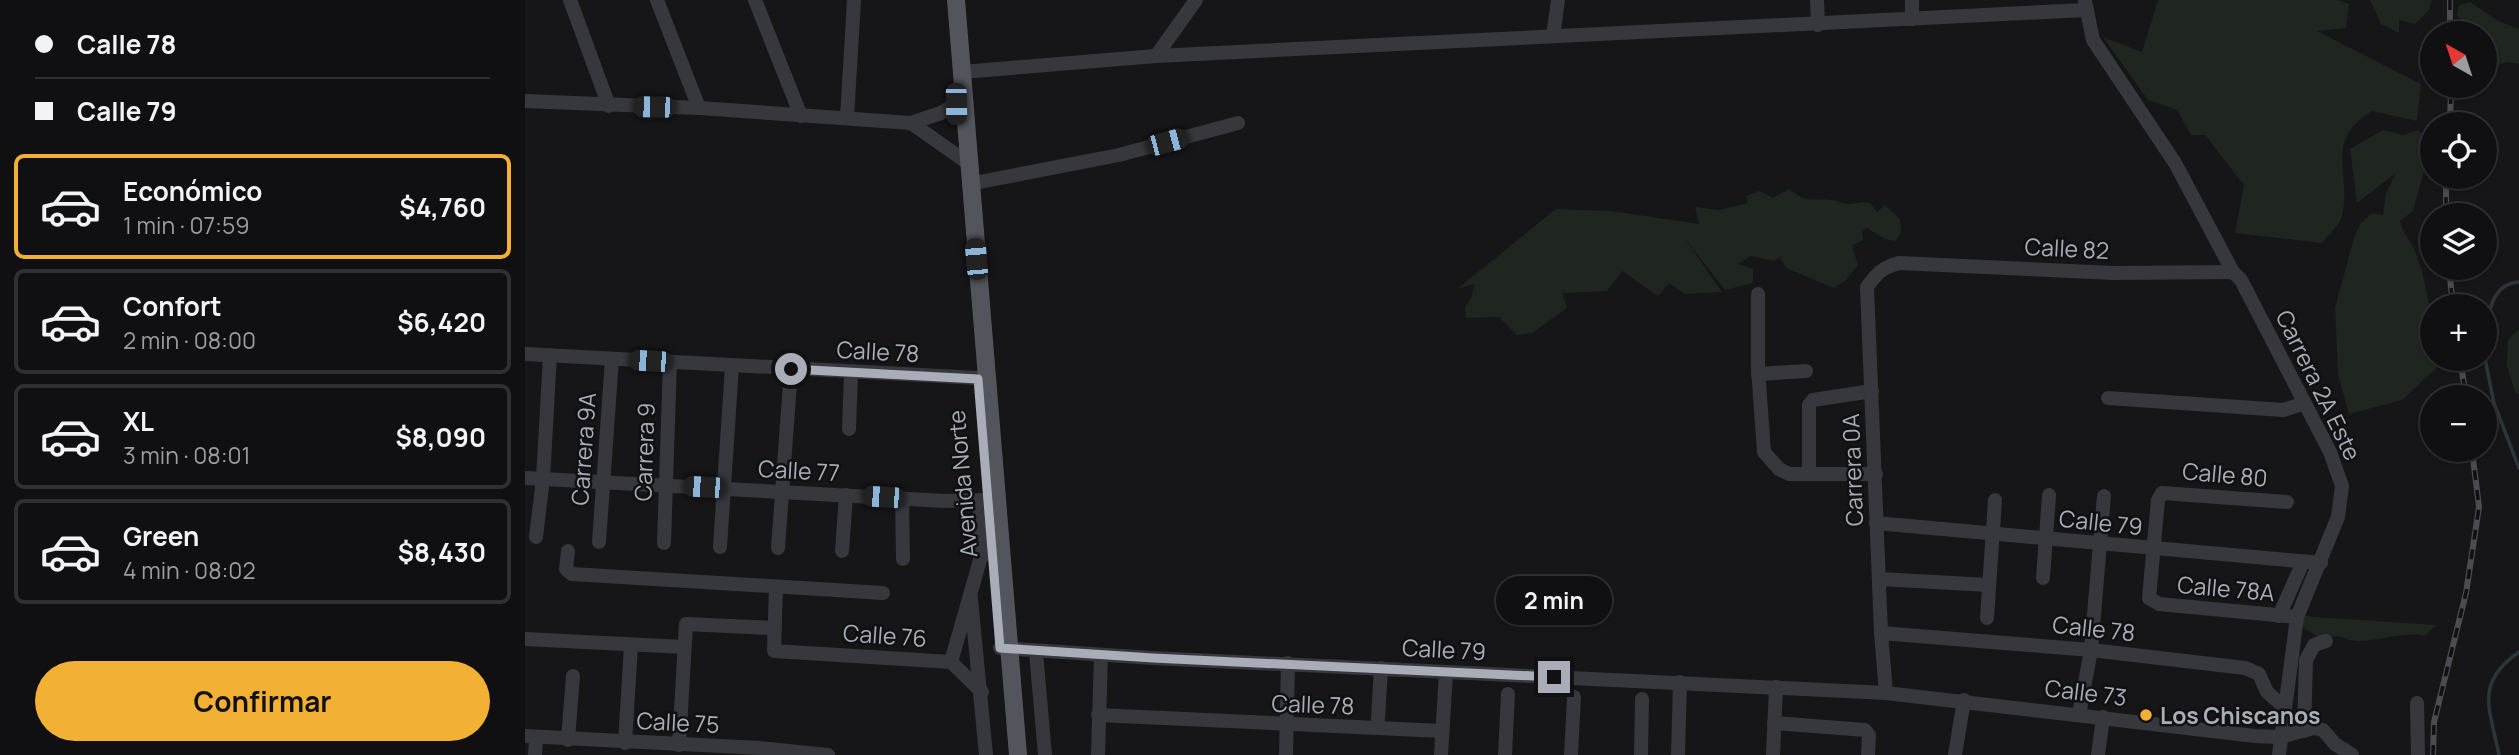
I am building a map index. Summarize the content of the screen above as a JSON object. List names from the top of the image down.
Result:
{
  "streets": {
    "main road": ["Avenida Norte"],
    "street": [
      "Calle 82",
      "Calle 78",
      "Carrera 2A Este",
      "Carrera 9A",
      "Carrera 9",
      "Calle 77",
      "Carrera 0A",
      "Calle 80",
      "Calle 79",
      "Calle 78A",
      "Calle 76",
      "Calle 73",
      "Calle 75"
    ]
  },
  "crossings": [
    ["Calle 82", "Carrera 2A Este"],
    ["Calle 82", "Carrera 0A"],
    ["Calle 78", "Carrera 2A Este"],
    ["Calle 78", "Carrera 9A"],
    ["Calle 78", "Carrera 9"],
    ["Calle 78", "Carrera 0A"],
    ["Calle 78", "Avenida Norte"],
    ["Carrera 2A Este", "Calle 79"],
    ["Carrera 2A Este", "Calle 78A"],
    ["Carrera 2A Este", "Calle 73"],
    ["Carrera 9A", "Calle 77"],
    ["Carrera 9", "Calle 77"],
    ["Calle 77", "Avenida Norte"],
    ["Carrera 0A", "Calle 79"],
    ["Carrera 0A", "Calle 73"],
    ["Calle 80", "Calle 79"],
    ["Calle 80", "Calle 78A"],
    ["Avenida Norte", "Calle 79"],
    ["Calle 79", "Calle 78A"],
    ["Calle 79", "Calle 73"]
  ],
  "places": ["Los Chiscanos"],
  "north": "top left",
  "page": {
    "banner": ["Calle 78", "Calle 79"],
    "map_buttons": ["+", "−"],
    "list": [
      {
        "name": "Económico",
        "note": "1 min · 07:59",
        "value": "$4,760"
      },
      {
        "name": "Confort",
        "note": "2 min · 08:00",
        "value": "$6,420"
      },
      {
        "name": "XL",
        "note": "3 min · 08:01",
        "value": "$8,090"
      },
      {
        "name": "Green",
        "note": "4 min · 08:02",
        "value": "$8,430"
      }
    ],
    "bubble": "2 min",
    "buttons": "Confirmar"
  }
}
